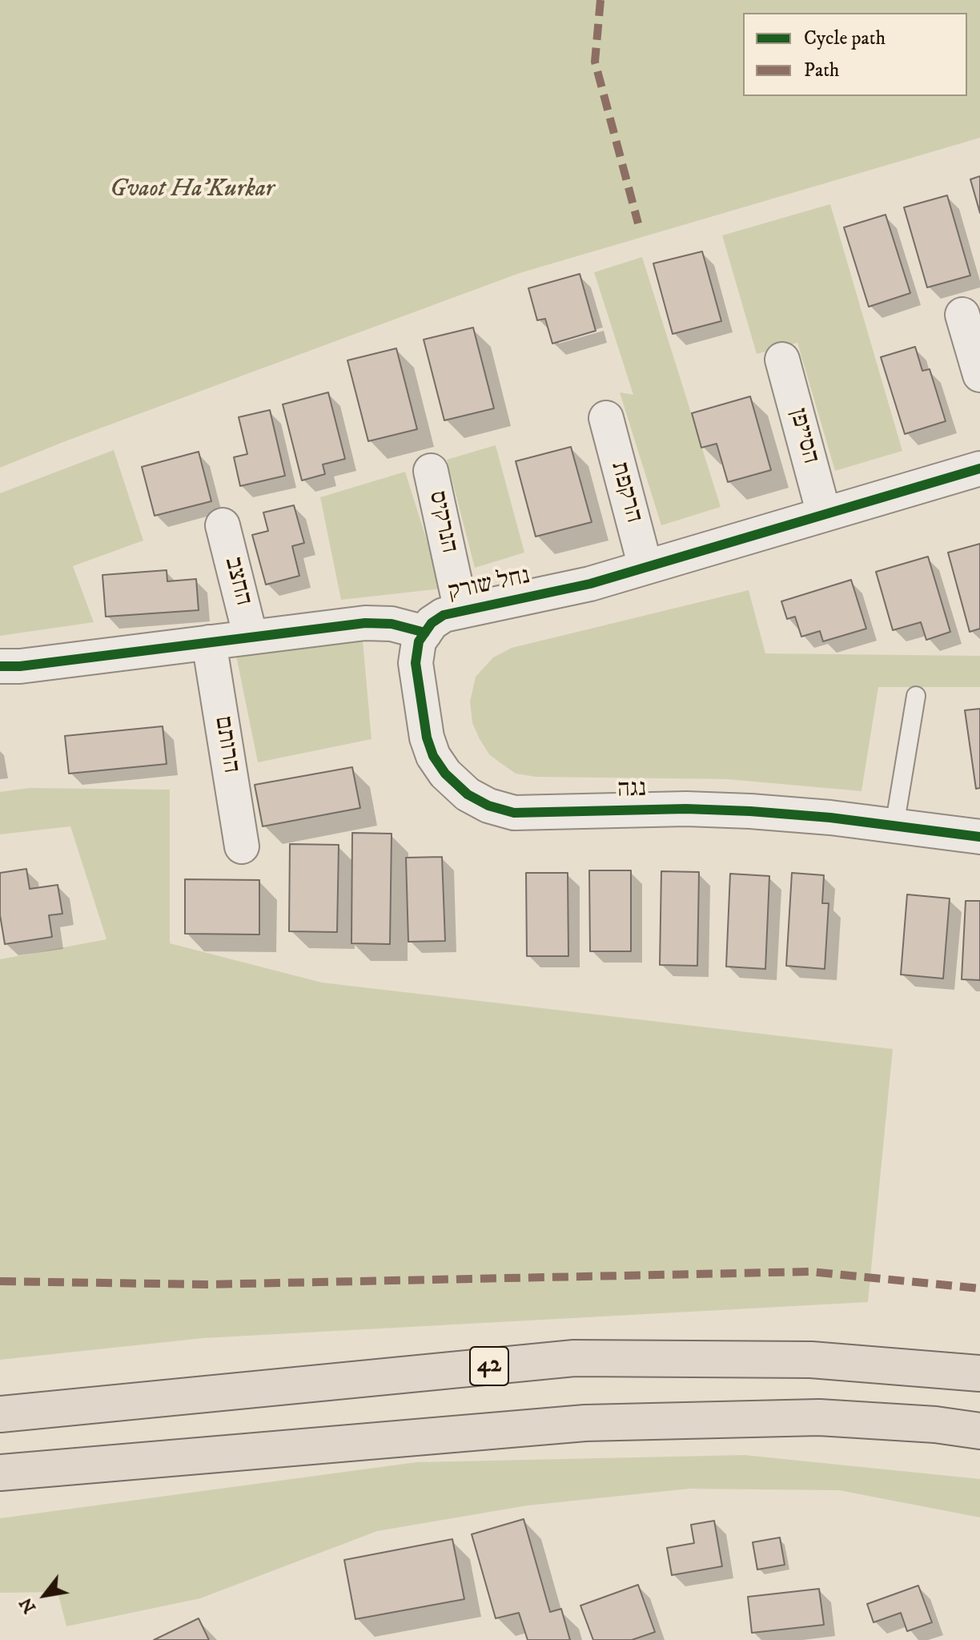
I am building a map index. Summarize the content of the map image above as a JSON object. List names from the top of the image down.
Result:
{
  "streets": {
    "highway": ["42"],
    "street": [
      "הסייפן",
      "הרקפת",
      "הנרקיס",
      "החצב",
      "נחל שורק",
      "הרותם",
      "נגה"
    ]
  },
  "crossings": [
    ["הסייפן", "נחל שורק"],
    ["הרקפת", "נחל שורק"],
    ["הנרקיס", "נחל שורק"],
    ["החצב", "נחל שורק"],
    ["נחל שורק", "הרותם"],
    ["נחל שורק", "נגה"]
  ],
  "parks": ["Gvaot Ha'Kurkar"],
  "legend": ["Cycle path", "Path"],
  "north": "bottom left"
}
